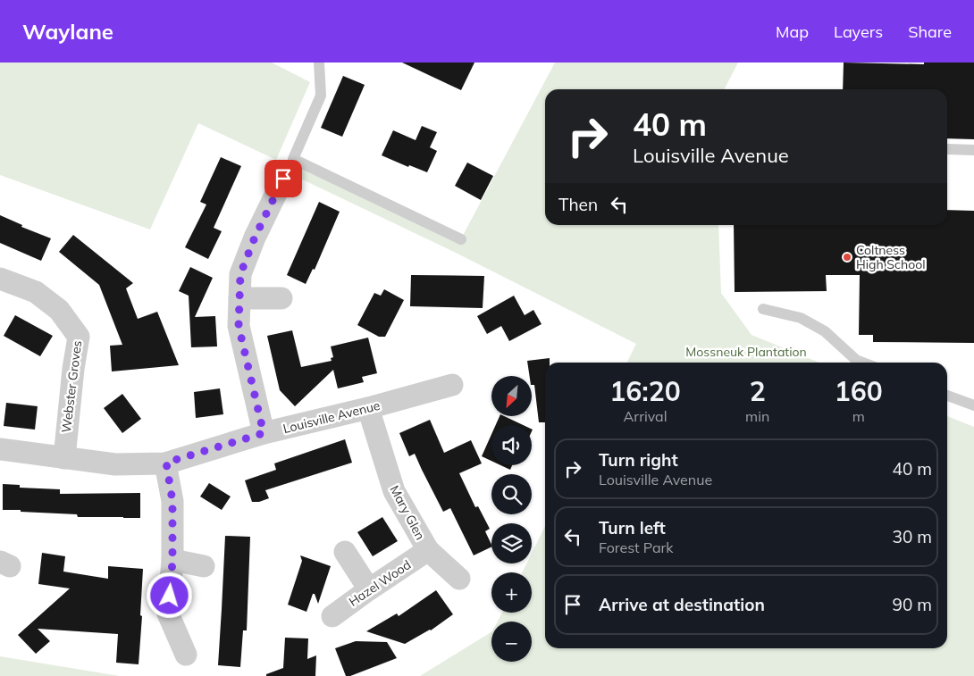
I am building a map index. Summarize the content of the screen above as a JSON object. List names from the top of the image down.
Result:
{
  "streets": {
    "street": [
      "Webster Groves",
      "Louisville Avenue",
      "Mary Glen",
      "Hazel Wood"
    ]
  },
  "crossings": [
    ["Webster Groves", "Louisville Avenue"],
    ["Louisville Avenue", "Mary Glen"],
    ["Mary Glen", "Hazel Wood"]
  ],
  "parks": ["Mossneuk Plantation"],
  "places": ["Coltness High School"],
  "north": "bottom left",
  "page": {
    "header": "Waylane",
    "nav": ["Map", "Layers", "Share"],
    "turn": ["40 m", "Louisville Avenue"],
    "then": "Then",
    "eta": [
      "16:20",
      "Arrival",
      "2",
      "min",
      "160",
      "m"
    ],
    "map_buttons": ["+", "−"],
    "list": [
      {
        "name": "Turn right",
        "note": "Louisville Avenue",
        "value": "40 m"
      },
      {
        "name": "Turn left",
        "note": "Forest Park",
        "value": "30 m"
      },
      {
        "name": "Arrive at destination",
        "value": "90 m"
      }
    ]
  }
}
